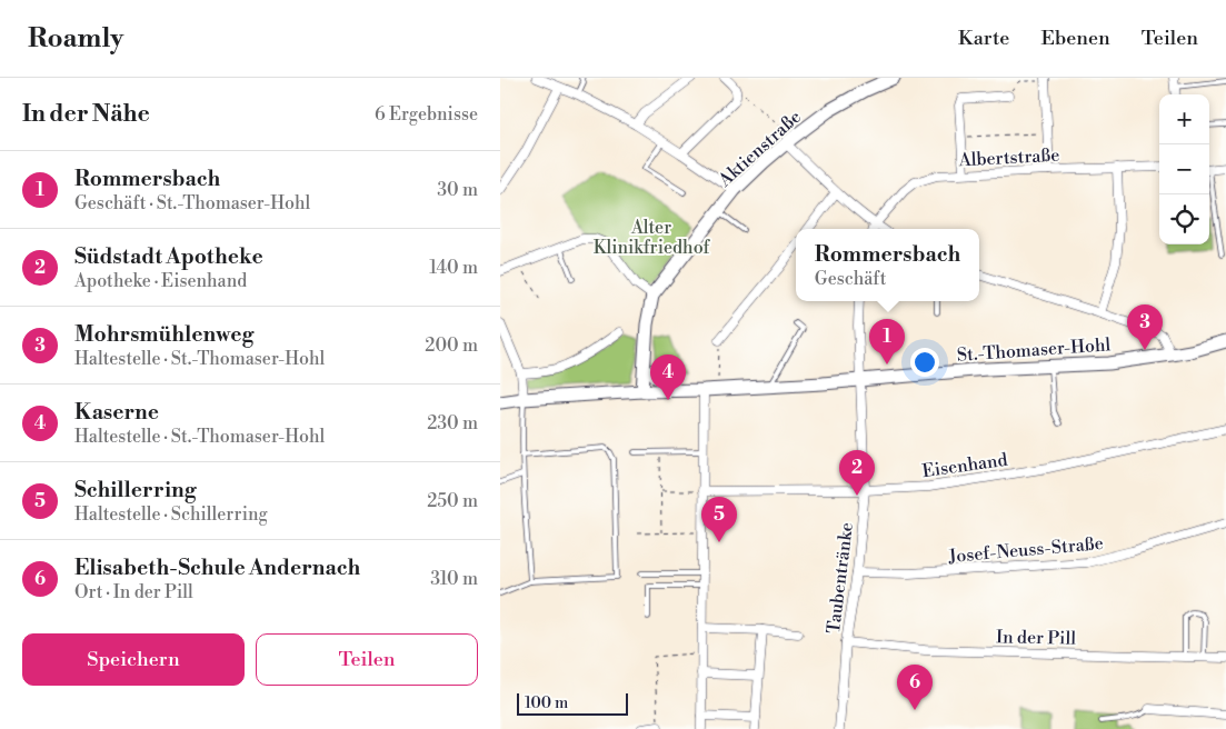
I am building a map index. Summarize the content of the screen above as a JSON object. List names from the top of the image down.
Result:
{
  "streets": {
    "street": [
      "Aktienstraße",
      "Albertstraße",
      "St.-Thomaser-Hohl",
      "Eisenhand",
      "Josef-Neuss-Straße",
      "Taubentränke",
      "In der Pill"
    ]
  },
  "crossings": [
    ["Aktienstraße", "St.-Thomaser-Hohl"],
    ["St.-Thomaser-Hohl", "Taubentränke"],
    ["Eisenhand", "Taubentränke"],
    ["Josef-Neuss-Straße", "Taubentränke"],
    ["Taubentränke", "In der Pill"]
  ],
  "parks": ["Alter Klinikfriedhof"],
  "scale_bar": "100 m",
  "page": {
    "header": "Roamly",
    "nav": ["Karte", "Ebenen", "Teilen"],
    "heading": ["In der Nähe", "6 Ergebnisse"],
    "map_buttons": ["+", "−"],
    "list": [
      {
        "mark": "1",
        "name": "Rommersbach",
        "note": "Geschäft · St.-Thomaser-Hohl",
        "value": "30 m"
      },
      {
        "mark": "2",
        "name": "Südstadt Apotheke",
        "note": "Apotheke · Eisenhand",
        "value": "140 m"
      },
      {
        "mark": "3",
        "name": "Mohrsmühlenweg",
        "note": "Haltestelle · St.-Thomaser-Hohl",
        "value": "200 m"
      },
      {
        "mark": "4",
        "name": "Kaserne",
        "note": "Haltestelle · St.-Thomaser-Hohl",
        "value": "230 m"
      },
      {
        "mark": "5",
        "name": "Schillerring",
        "note": "Haltestelle · Schillerring",
        "value": "250 m"
      },
      {
        "mark": "6",
        "name": "Elisabeth-Schule Andernach",
        "note": "Ort · In der Pill",
        "value": "310 m"
      }
    ],
    "popup": ["Rommersbach", "Geschäft"],
    "pins": [
      "3",
      "1",
      "4",
      "2",
      "5",
      "6"
    ],
    "buttons": ["Speichern", "Teilen"],
    "scale": "100 m"
  }
}
